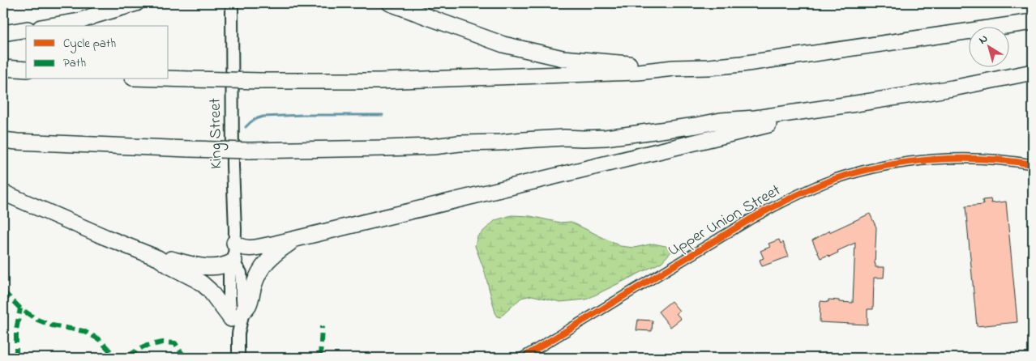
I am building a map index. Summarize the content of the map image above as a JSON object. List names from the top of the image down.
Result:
{
  "streets": {
    "main road": ["King Street"],
    "street": ["Upper Union Street"]
  },
  "legend": ["Cycle path", "Path"],
  "north": "top left"
}
